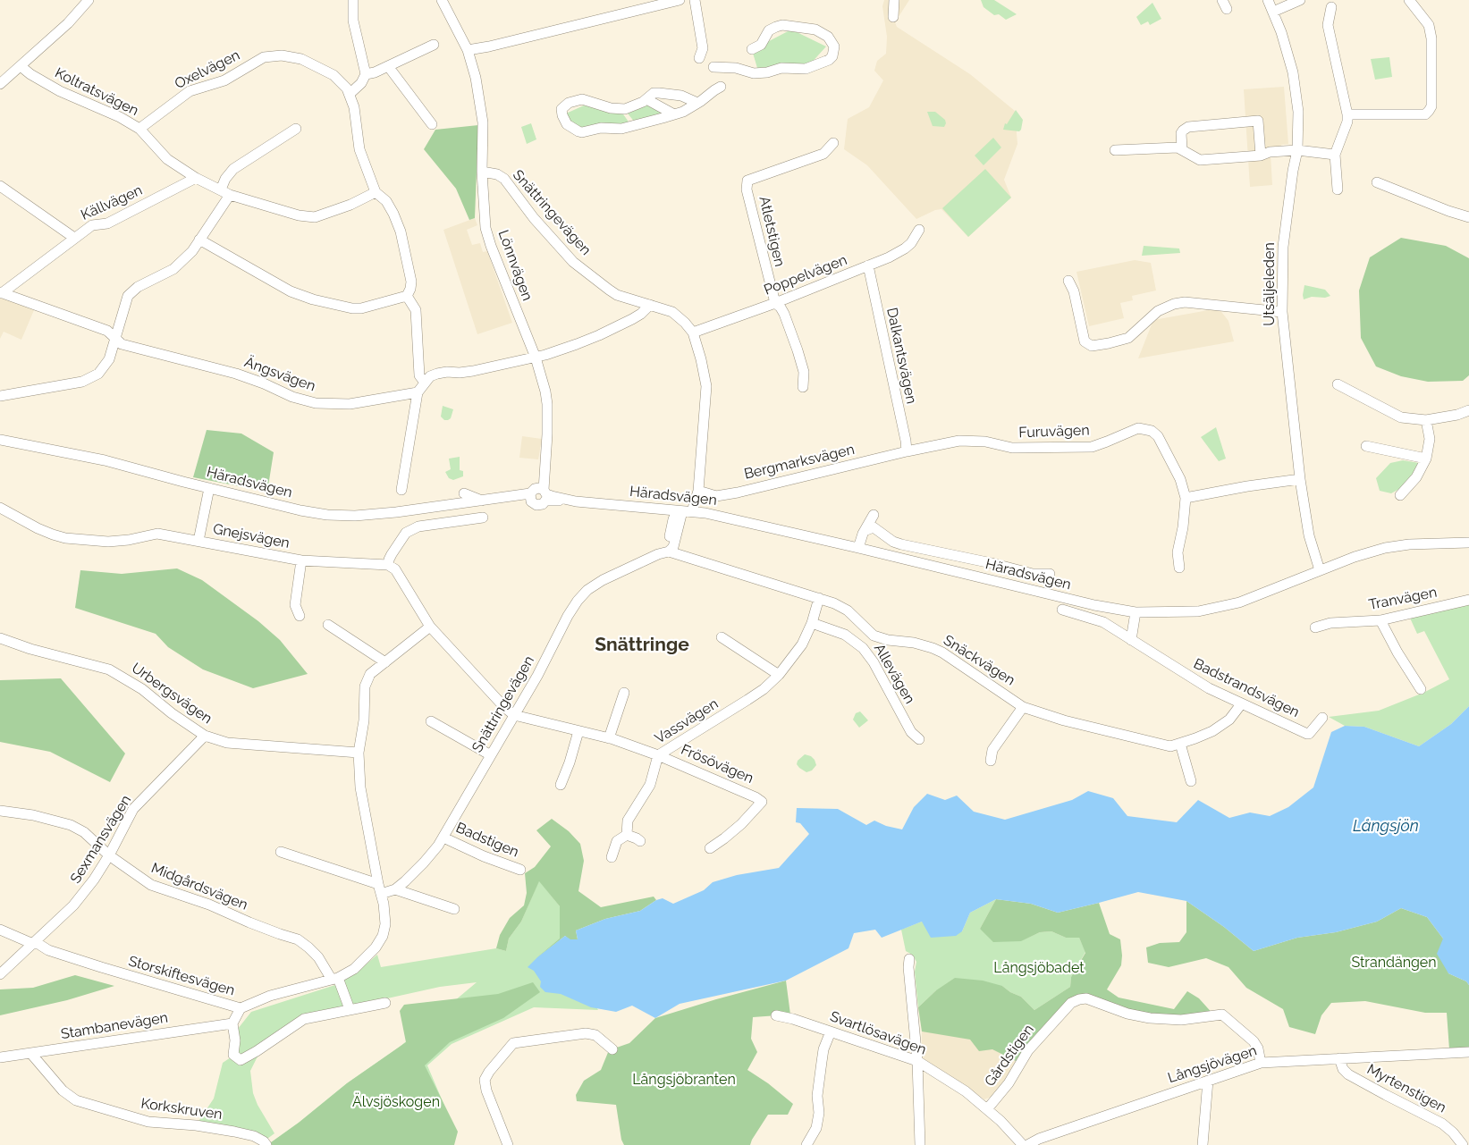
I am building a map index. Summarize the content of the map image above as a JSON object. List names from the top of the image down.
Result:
{
  "streets": {
    "street": [
      "Oxelvägen",
      "Koltratsvägen",
      "Källvägen",
      "Snättringevägen",
      "Atletstigen",
      "Lönnvägen",
      "Poppelvägen",
      "Utsäljeleden",
      "Dalkantsvägen",
      "Ängsvägen",
      "Furuvägen",
      "Bergmarksvägen",
      "Häradsvägen",
      "Gnejsvägen",
      "Tranvägen",
      "Snäckvägen",
      "Allevägen",
      "Badstrandsvägen",
      "Urbergsvägen",
      "Vassvägen",
      "Frösövägen",
      "Sexmansvägen",
      "Badstigen",
      "Midgårdsvägen",
      "Storskiftesvägen",
      "Stambanevägen",
      "Svartlösavägen",
      "Gårdstigen",
      "Långsjövägen",
      "Myrtenstigen",
      "Korkskruven"
    ]
  },
  "crossings": [
    ["Oxelvägen", "Koltratsvägen"],
    ["Koltratsvägen", "Källvägen"],
    ["Källvägen", "Ängsvägen"],
    ["Snättringevägen", "Lönnvägen"],
    ["Snättringevägen", "Poppelvägen"],
    ["Snättringevägen", "Bergmarksvägen"],
    ["Snättringevägen", "Häradsvägen"],
    ["Snättringevägen", "Snäckvägen"],
    ["Snättringevägen", "Frösövägen"],
    ["Snättringevägen", "Badstigen"],
    ["Snättringevägen", "Storskiftesvägen"],
    ["Atletstigen", "Poppelvägen"],
    ["Lönnvägen", "Häradsvägen"],
    ["Poppelvägen", "Dalkantsvägen"],
    ["Utsäljeleden", "Häradsvägen"],
    ["Dalkantsvägen", "Furuvägen"],
    ["Dalkantsvägen", "Bergmarksvägen"],
    ["Furuvägen", "Bergmarksvägen"],
    ["Gnejsvägen", "Frösövägen"],
    ["Snäckvägen", "Badstrandsvägen"],
    ["Snäckvägen", "Vassvägen"],
    ["Allevägen", "Vassvägen"],
    ["Urbergsvägen", "Sexmansvägen"],
    ["Urbergsvägen", "Storskiftesvägen"],
    ["Vassvägen", "Frösövägen"],
    ["Sexmansvägen", "Midgårdsvägen"],
    ["Sexmansvägen", "Storskiftesvägen"],
    ["Midgårdsvägen", "Storskiftesvägen"],
    ["Stambanevägen", "Korkskruven"],
    ["Svartlösavägen", "Gårdstigen"],
    ["Gårdstigen", "Långsjövägen"],
    ["Långsjövägen", "Myrtenstigen"]
  ],
  "districts": ["Snättringe"],
  "water": ["Långsjön"],
  "parks": [
    "Strandängen",
    "Långsjöbadet",
    "Långsjöbranten",
    "Älvsjöskogen"
  ]
}
